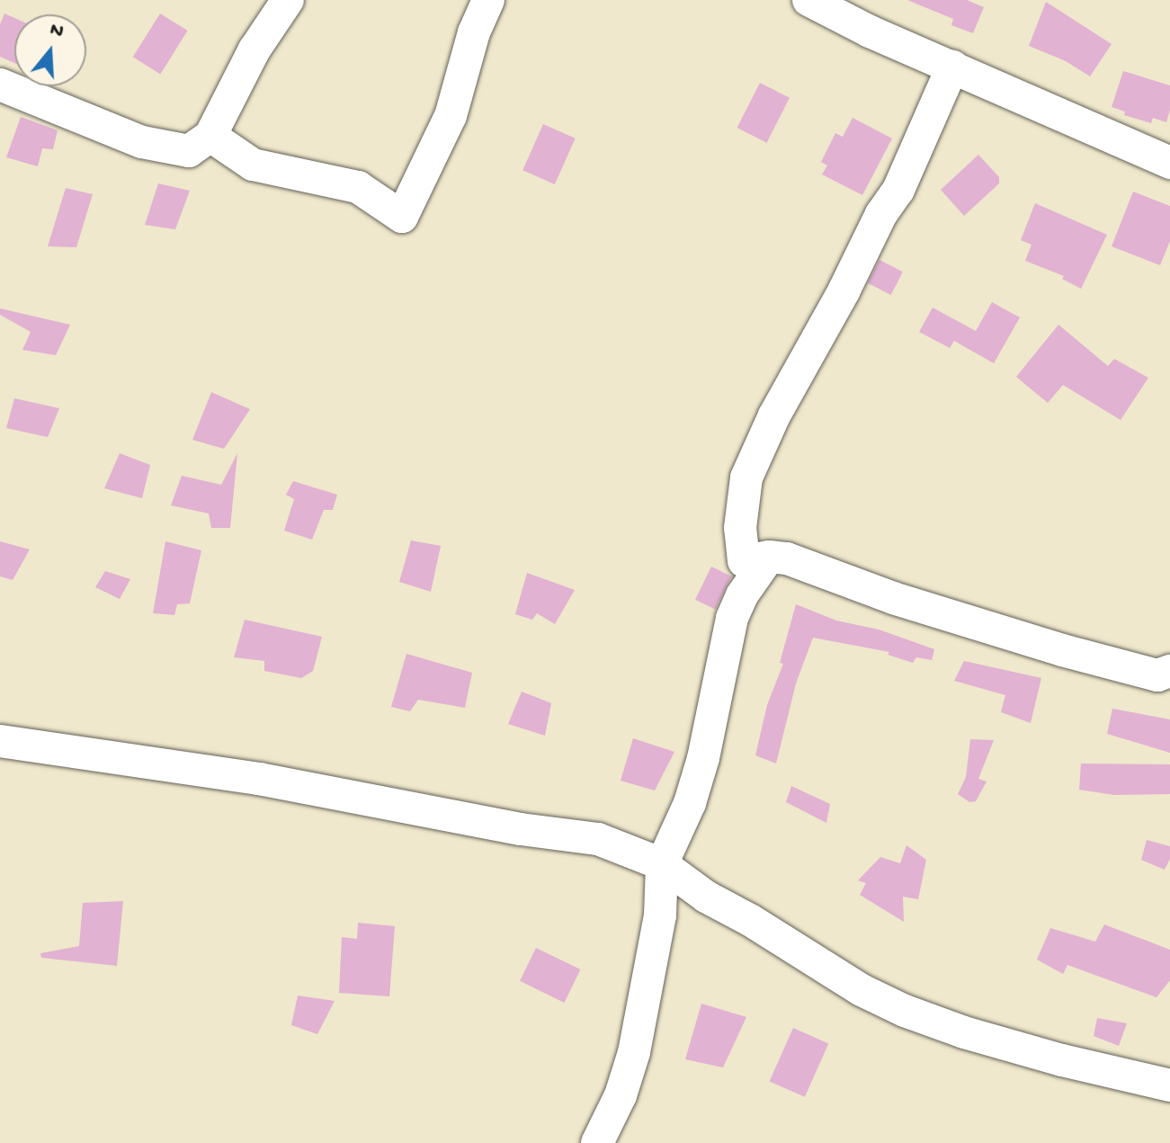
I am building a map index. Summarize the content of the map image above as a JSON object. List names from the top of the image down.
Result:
{
  "north": "top"
}
